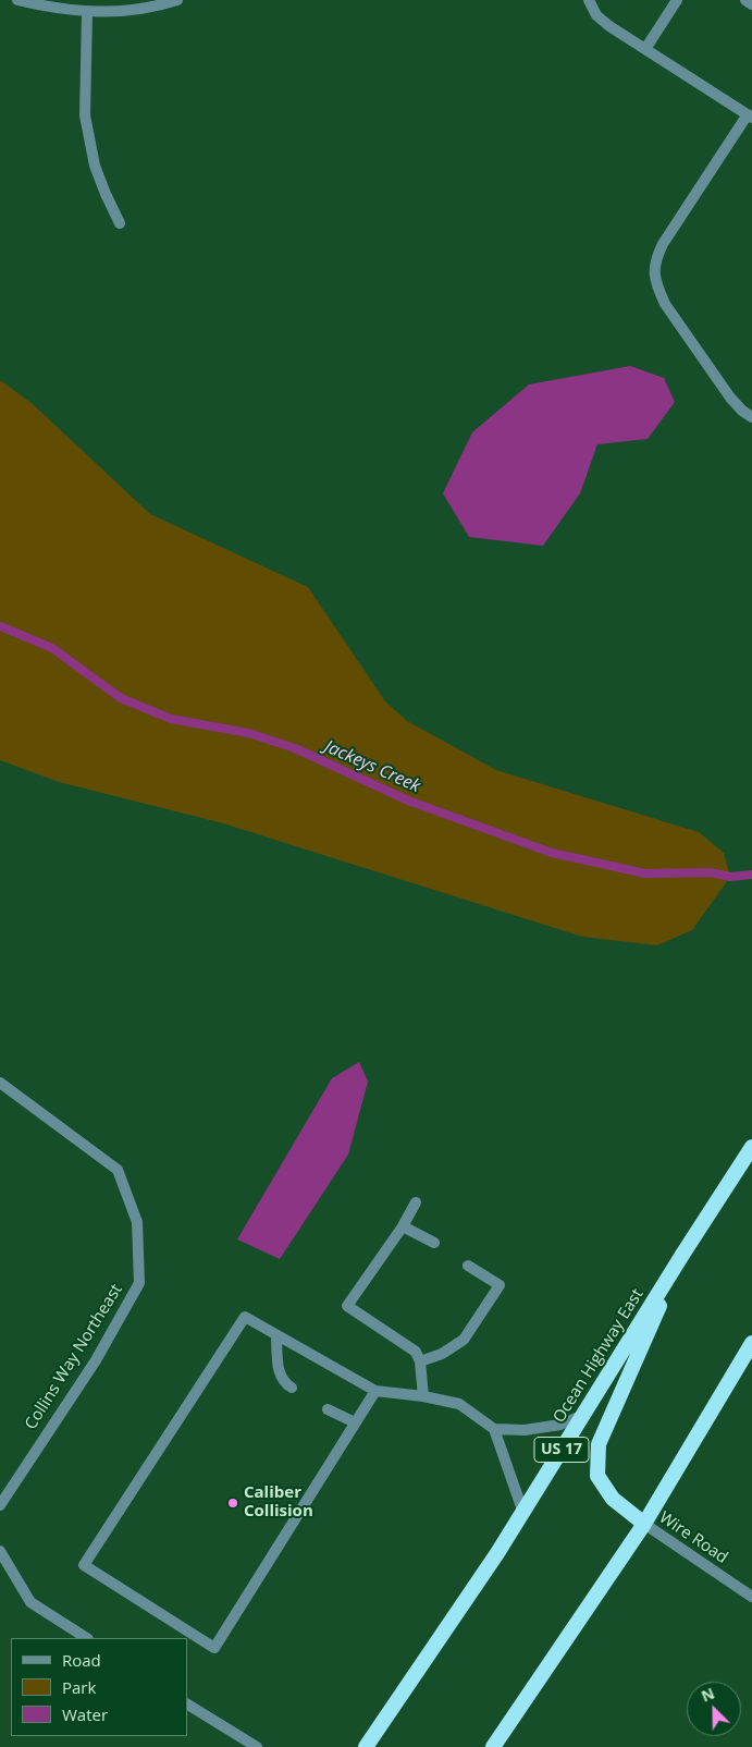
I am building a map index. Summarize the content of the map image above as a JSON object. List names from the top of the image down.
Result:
{
  "streets": {
    "highway": ["Ocean Highway East", "US 17"],
    "street": ["Collins Way Northeast", "Wire Road"]
  },
  "water": ["Jackeys Creek"],
  "places": ["Caliber Collision"],
  "legend": ["Road", "Park", "Water"],
  "north": "top left"
}
